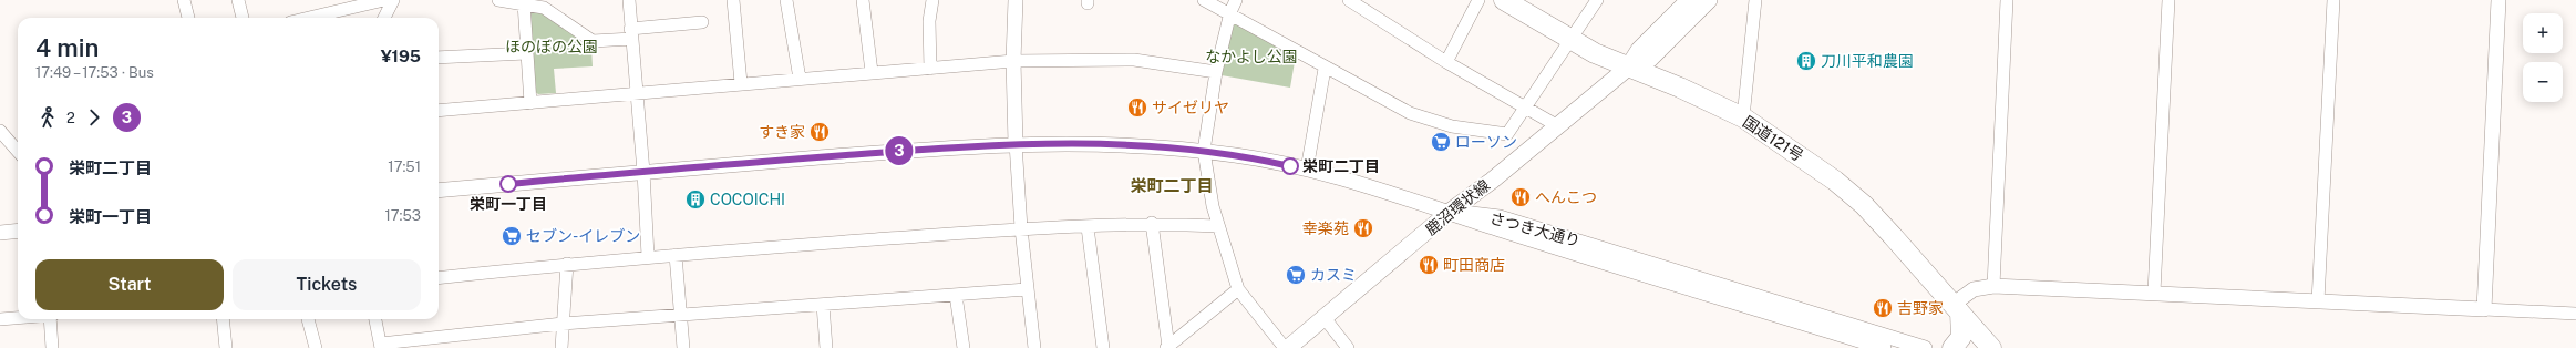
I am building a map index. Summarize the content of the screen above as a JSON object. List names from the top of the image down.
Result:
{
  "streets": {
    "highway": ["国道121号"],
    "main road": ["鹿沼環状線"],
    "street": ["さつき大通り"]
  },
  "crossings": [
    ["国道121号", "鹿沼環状線"],
    ["鹿沼環状線", "さつき大通り"]
  ],
  "districts": ["栄町二丁目"],
  "parks": ["ほのぼの公園", "なかよし公園"],
  "places": {
    "building": ["刀川平和農園", "COCOICHI"],
    "restaurant": [
      "サイゼリヤ",
      "すき家",
      "へんこつ",
      "幸楽苑",
      "町田商店",
      "吉野家"
    ],
    "supermarket": ["ローソン", "セブン-イレブン", "カスミ"],
    "other": ["栄町二丁目", "栄町一丁目"]
  },
  "lines": ["bus line 3"],
  "page": {
    "on_map": "3",
    "map_buttons": ["+", "−"],
    "heading": ["4 min", "17:49 – 17:53 · Bus", "¥195"],
    "legs": ["2", "3"],
    "list": [
      {
        "name": "栄町二丁目",
        "value": "17:51"
      },
      {
        "name": "栄町一丁目",
        "value": "17:53"
      }
    ],
    "buttons": ["Start", "Tickets"]
  }
}
